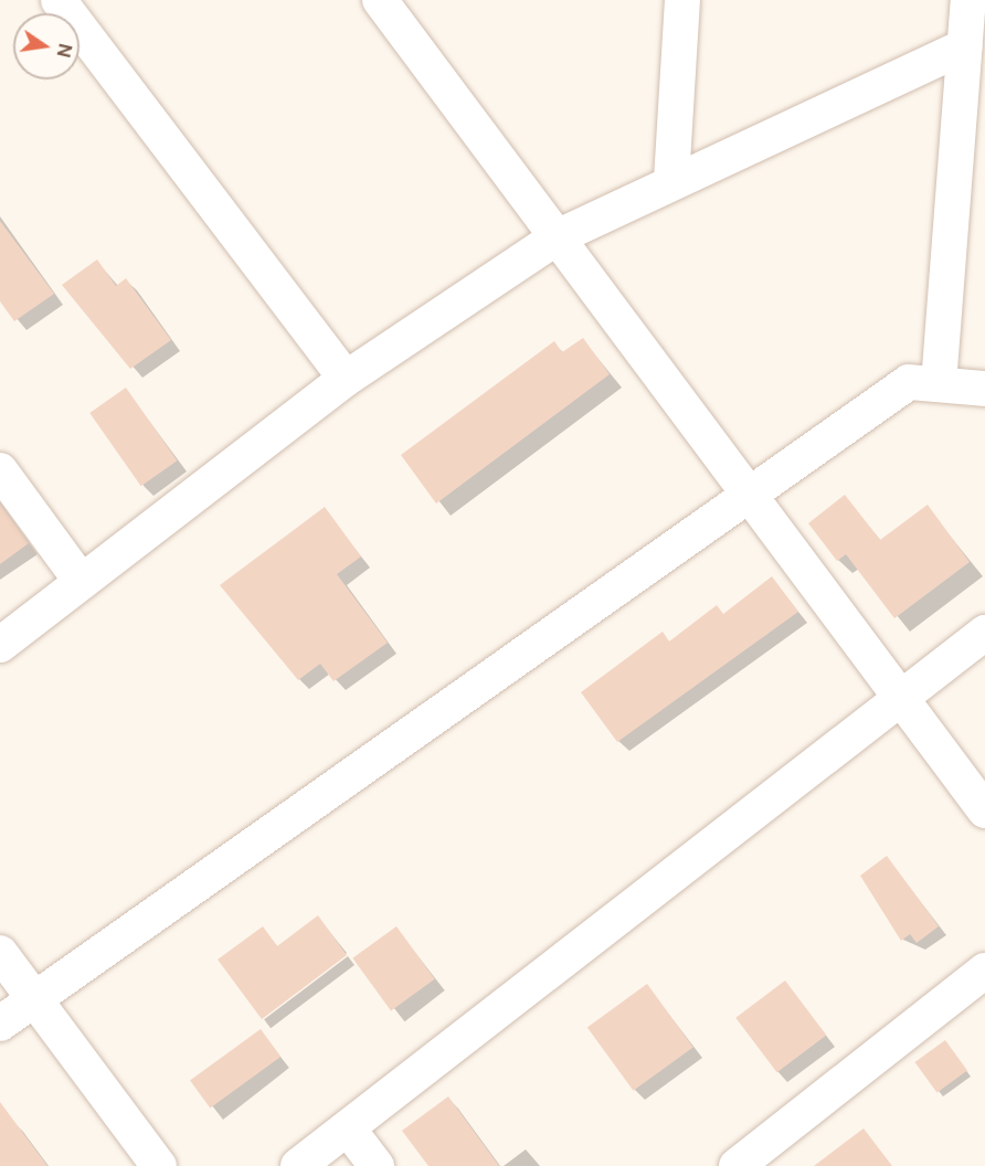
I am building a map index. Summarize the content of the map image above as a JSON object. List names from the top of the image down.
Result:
{
  "north": "right"
}
